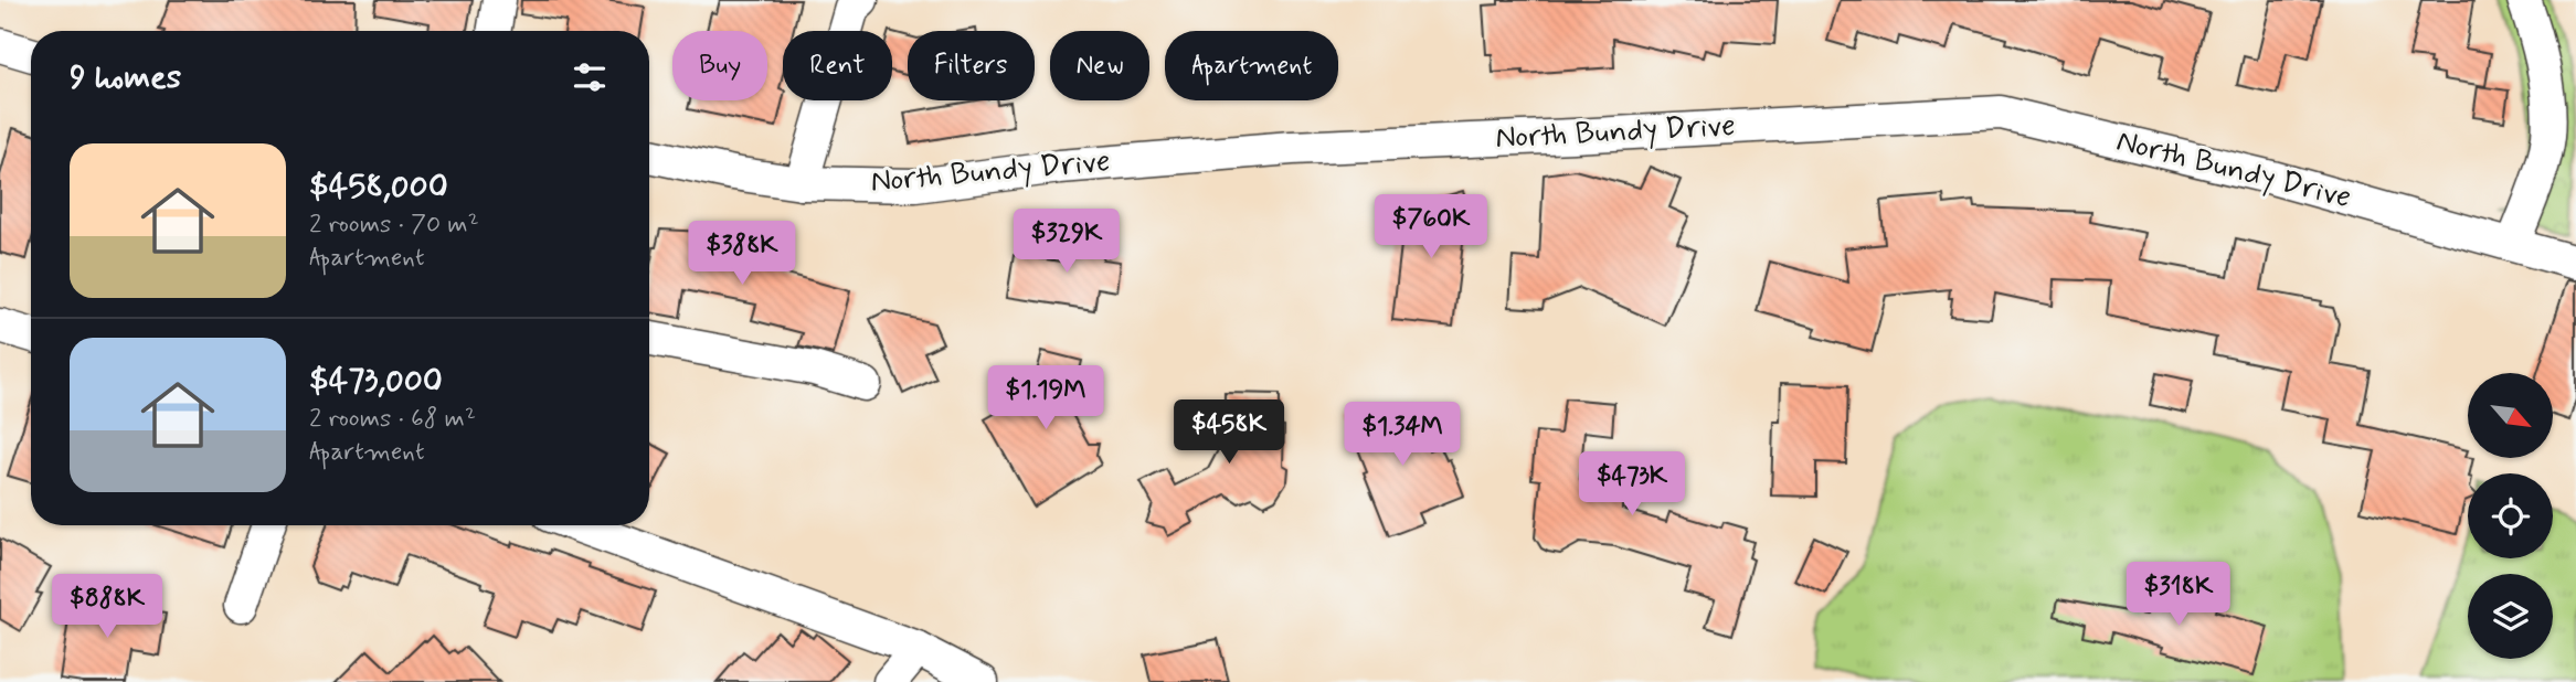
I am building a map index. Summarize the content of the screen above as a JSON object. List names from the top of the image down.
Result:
{
  "streets": {
    "street": ["North Bundy Drive"]
  },
  "north": "bottom right",
  "page": {
    "chip": [
      "Buy",
      "Rent",
      "Filters",
      "New",
      "Apartment"
    ],
    "heading": "9 homes",
    "list": [
      {
        "name": "$458,000",
        "note": "2 rooms · 70 m² · Apartment"
      },
      {
        "name": "$473,000",
        "note": "2 rooms · 68 m² · Apartment"
      }
    ],
    "price": [
      "$760K",
      "$329K",
      "$388K",
      "$1.19M",
      "$458K",
      "$1.34M",
      "$473K",
      "$318K",
      "$888K"
    ]
  }
}
